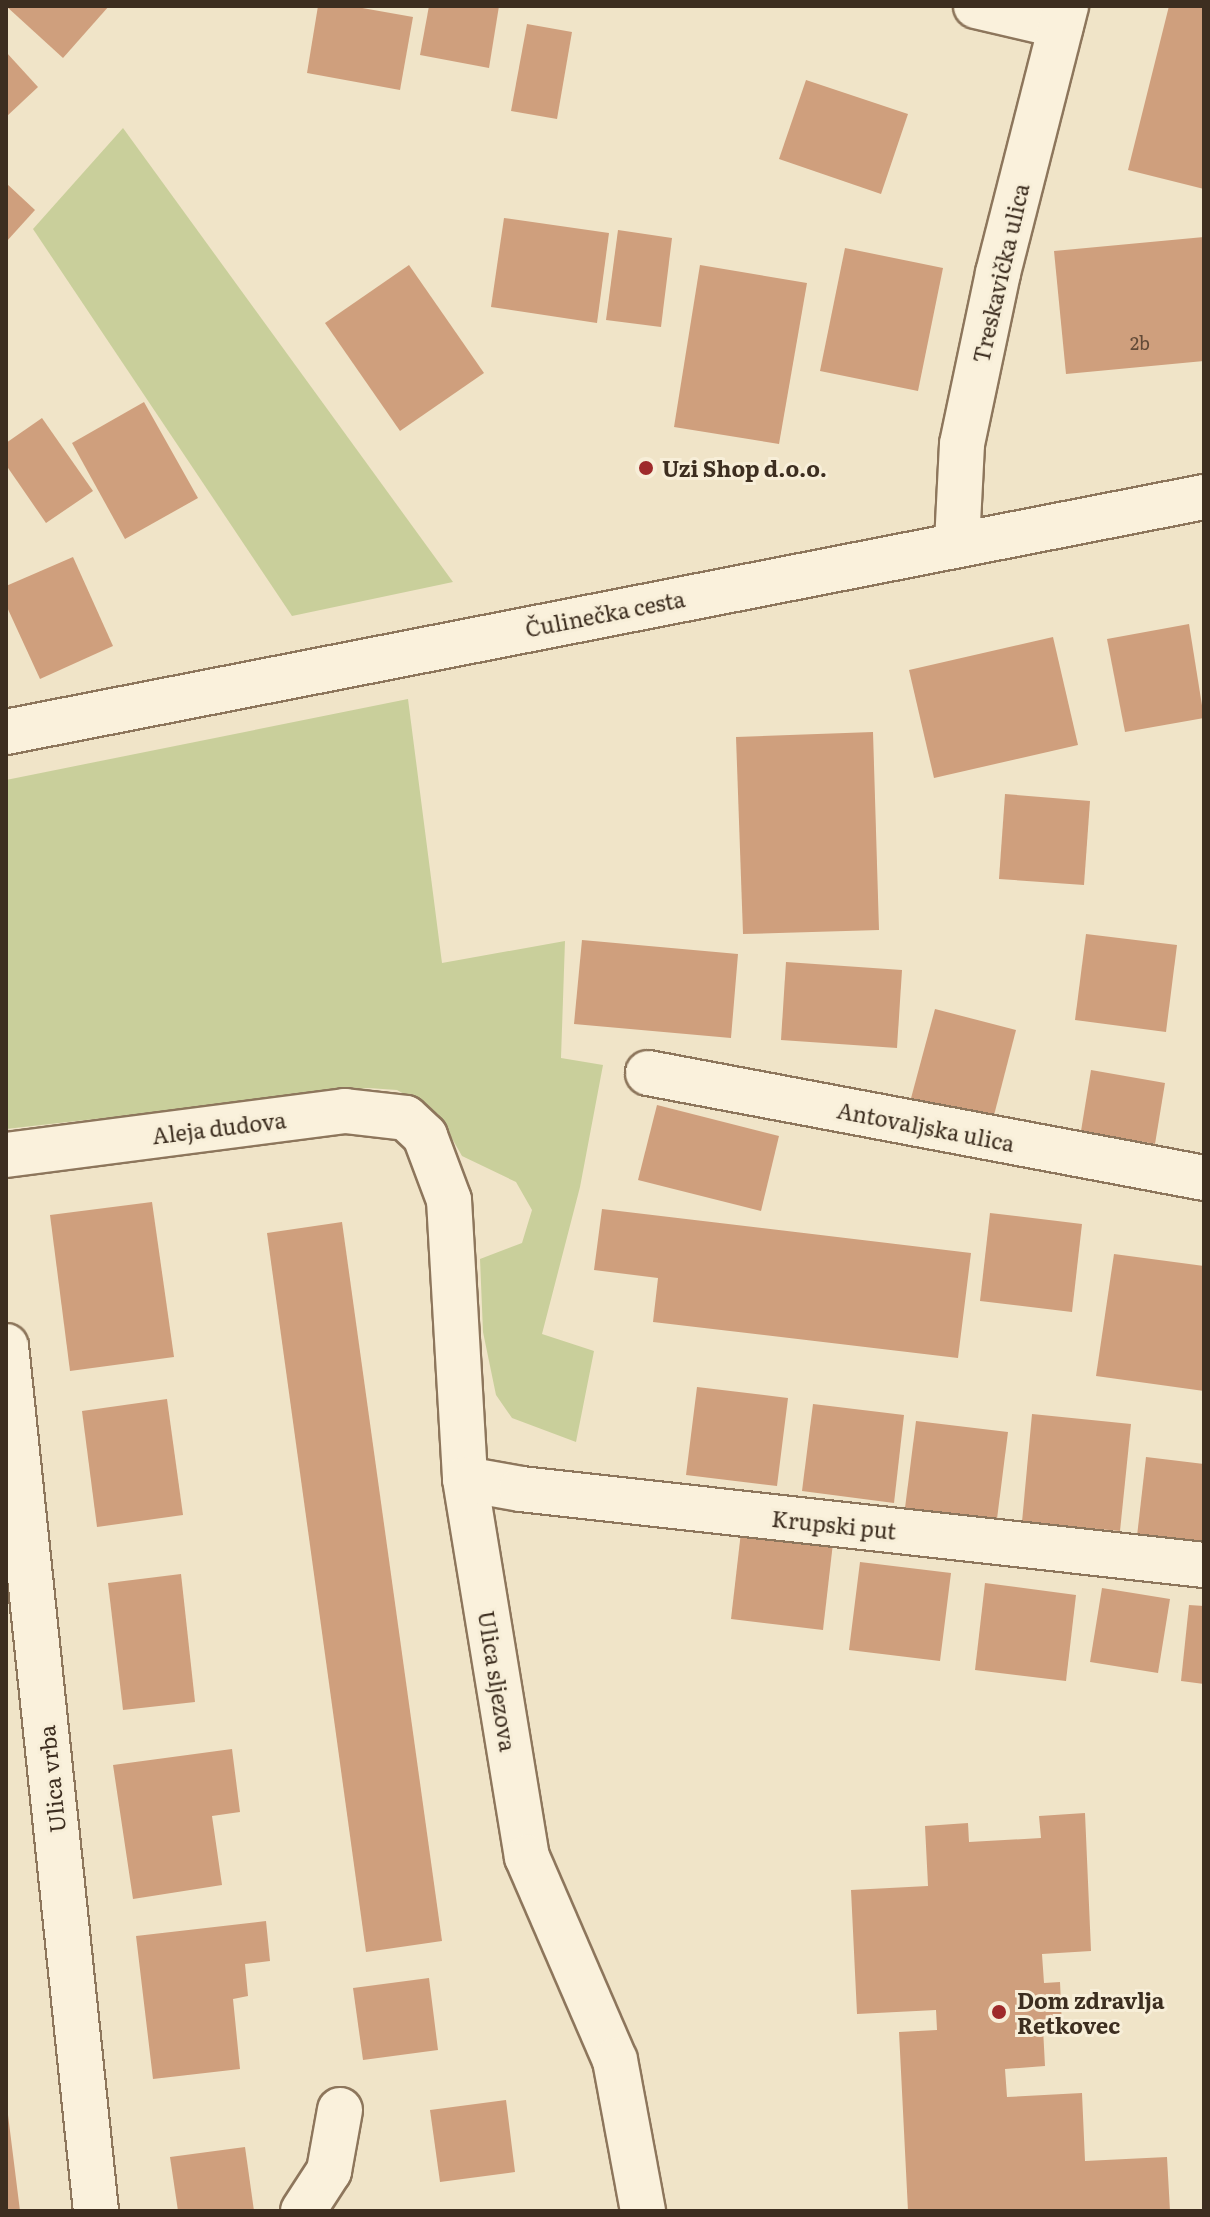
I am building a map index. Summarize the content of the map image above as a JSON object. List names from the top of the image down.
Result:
{
  "streets": {
    "street": [
      "Treskavička ulica",
      "Čulinečka cesta",
      "Antovaljska ulica",
      "Aleja dudova",
      "Krupski put",
      "Ulica sljezova",
      "Ulica vrba"
    ]
  },
  "crossings": [
    ["Treskavička ulica", "Čulinečka cesta"],
    ["Aleja dudova", "Ulica sljezova"],
    ["Krupski put", "Ulica sljezova"]
  ],
  "places": ["Uzi Shop d.o.o.", "Dom zdravlja Retkovec"],
  "house_numbers": ["2b"]
}
